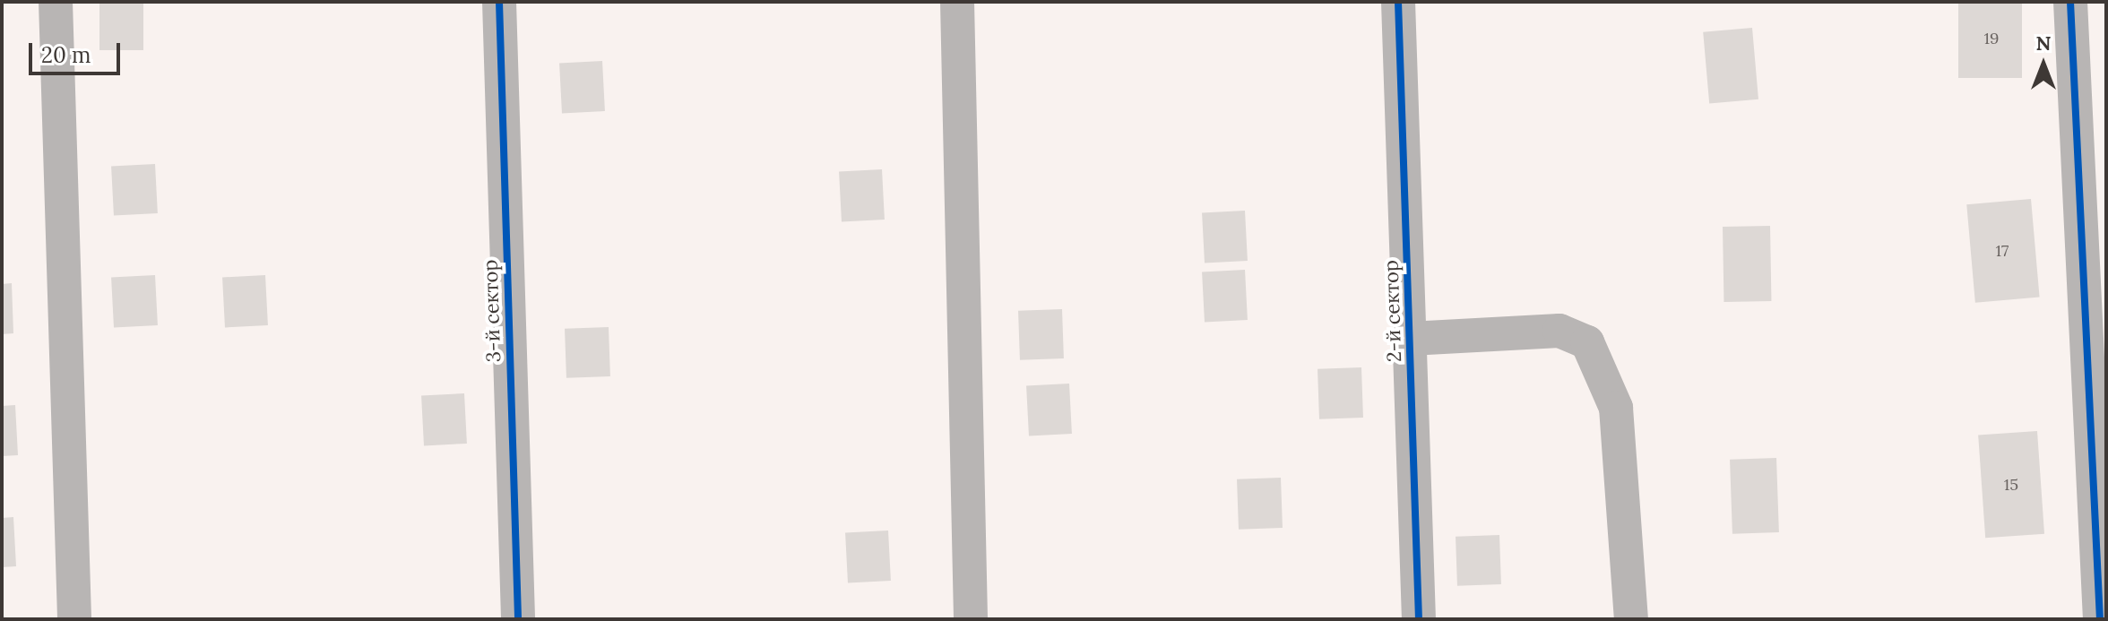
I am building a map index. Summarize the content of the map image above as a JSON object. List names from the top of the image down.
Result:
{
  "streets": {
    "street": ["3-й сектор", "2-й сектор"]
  },
  "house_numbers": ["19", "17", "15"],
  "scale_bar": "20 m",
  "north": "top"
}
